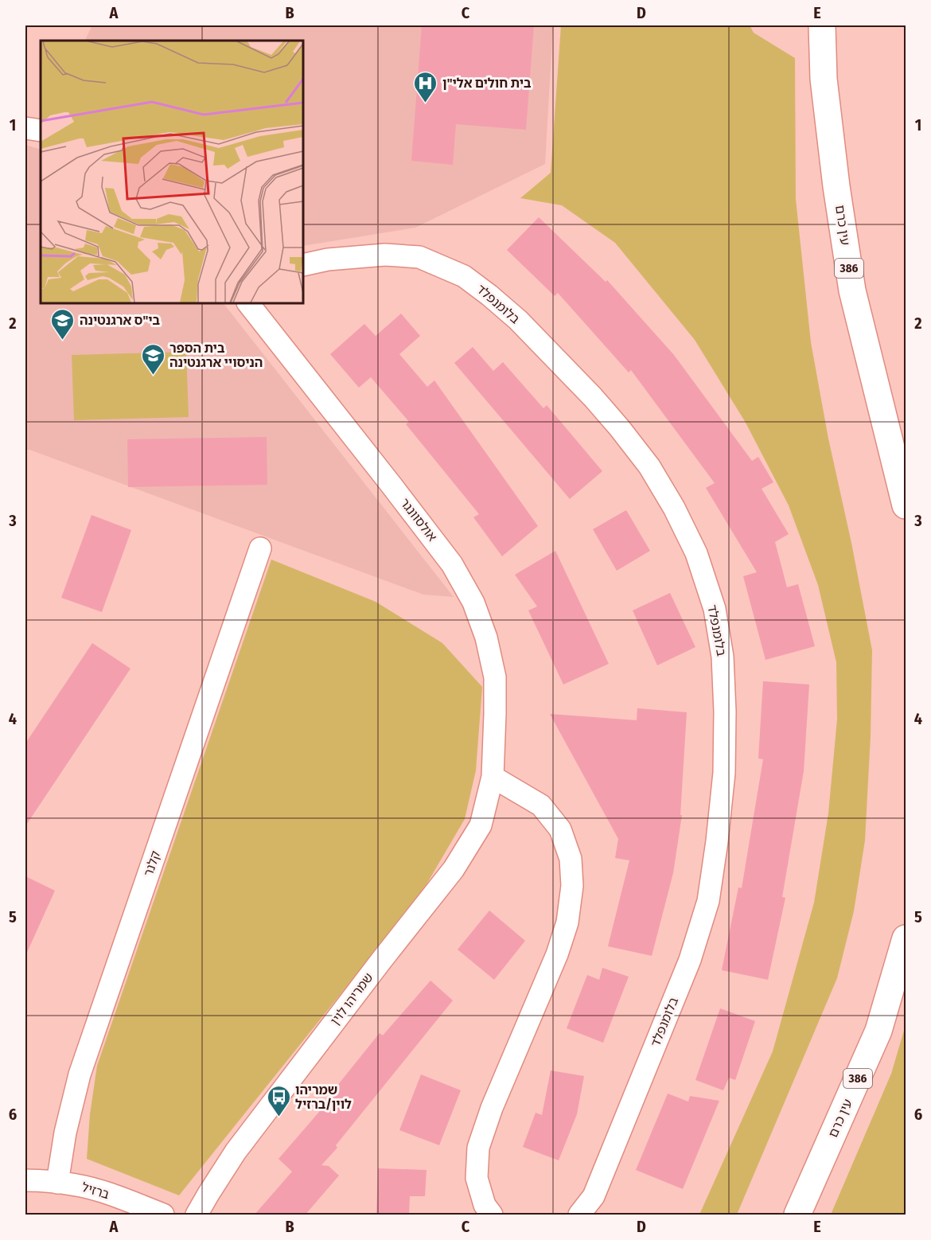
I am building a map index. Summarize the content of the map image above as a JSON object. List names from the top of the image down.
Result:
{
  "streets": {
    "main road": ["עין כרם", "386"],
    "street": [
      "בלומנפלד",
      "אולסוונגר",
      "קלנר",
      "שמריהו לוין",
      "ברזיל"
    ]
  },
  "crossings": [
    ["אולסוונגר", "שמריהו לוין"],
    ["קלנר", "ברזיל"]
  ],
  "places": {
    "hospital": ["בית חולים אלי\"ן"],
    "school or university": ["בי\"ס ארגנטינה", "בית הספר הניסויי ארגנטינה"],
    "bus stop": ["שמריהו לוין/ברזיל"]
  },
  "grid": {
    "columns": [
      "A",
      "B",
      "C",
      "D",
      "E"
    ],
    "rows": [
      "1",
      "2",
      "3",
      "4",
      "5",
      "6"
    ]
  }
}
